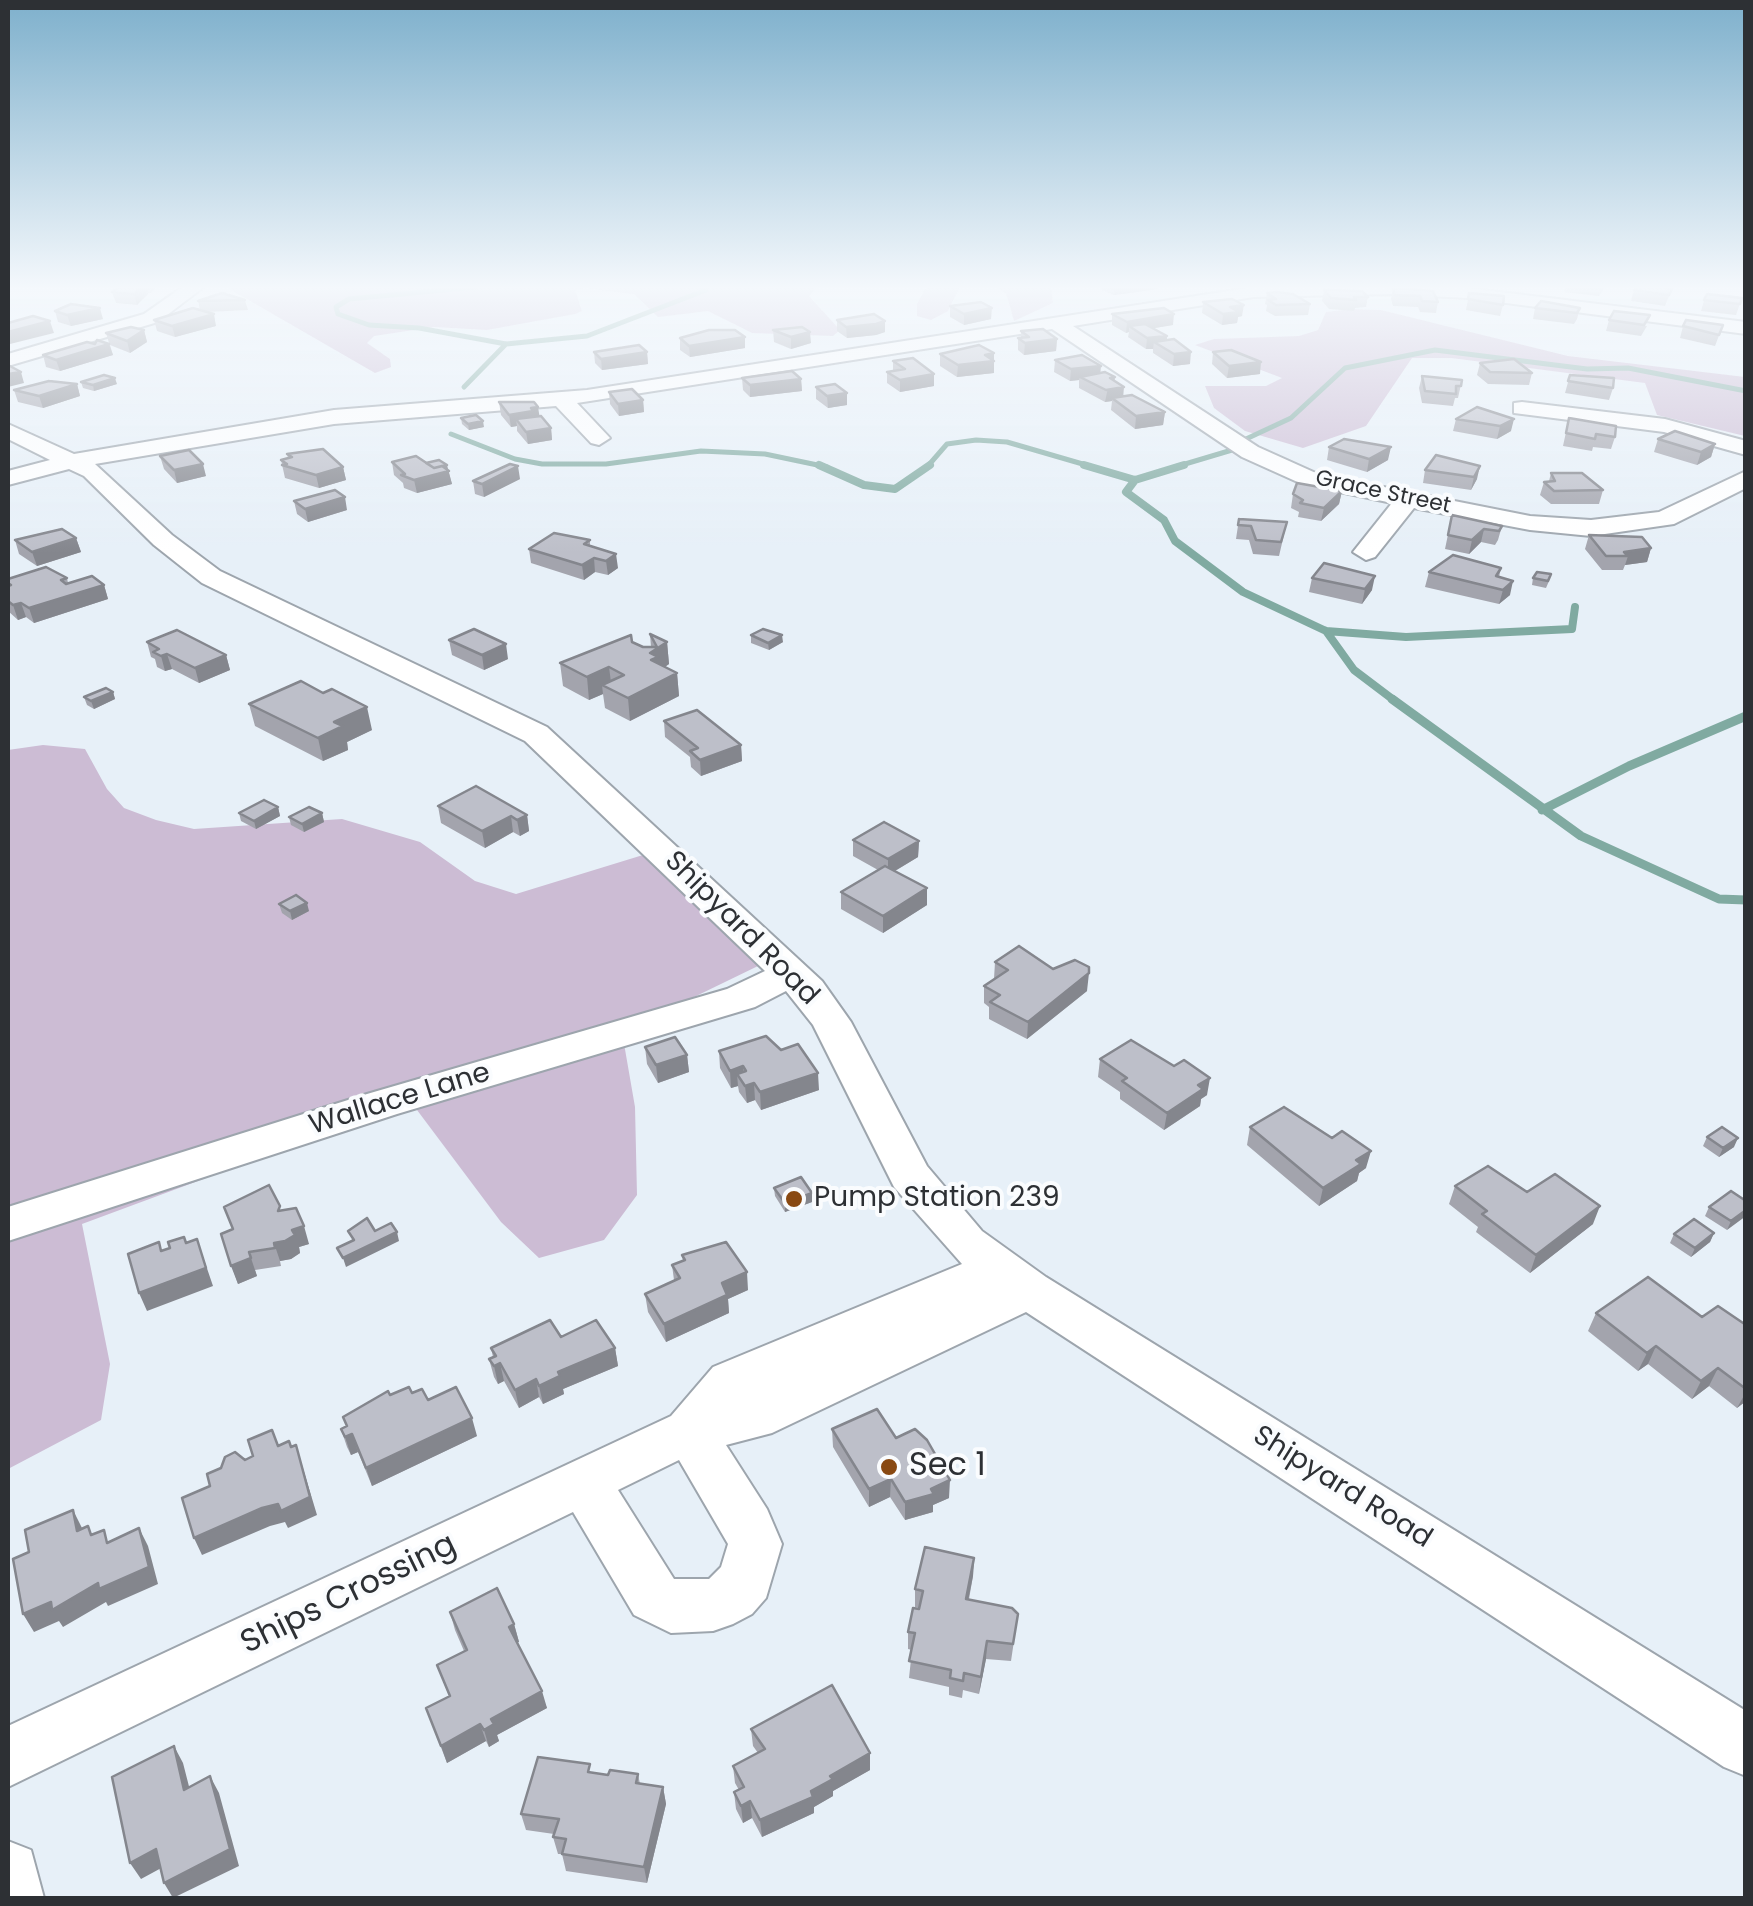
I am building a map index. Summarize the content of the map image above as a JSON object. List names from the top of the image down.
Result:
{
  "streets": {
    "street": [
      "Grace Street",
      "Shipyard Road",
      "Wallace Lane",
      "Ships Crossing"
    ]
  },
  "crossings": [
    ["Shipyard Road", "Wallace Lane"],
    ["Shipyard Road", "Ships Crossing"]
  ],
  "places": ["Pump Station 239", "Sec 1"]
}
